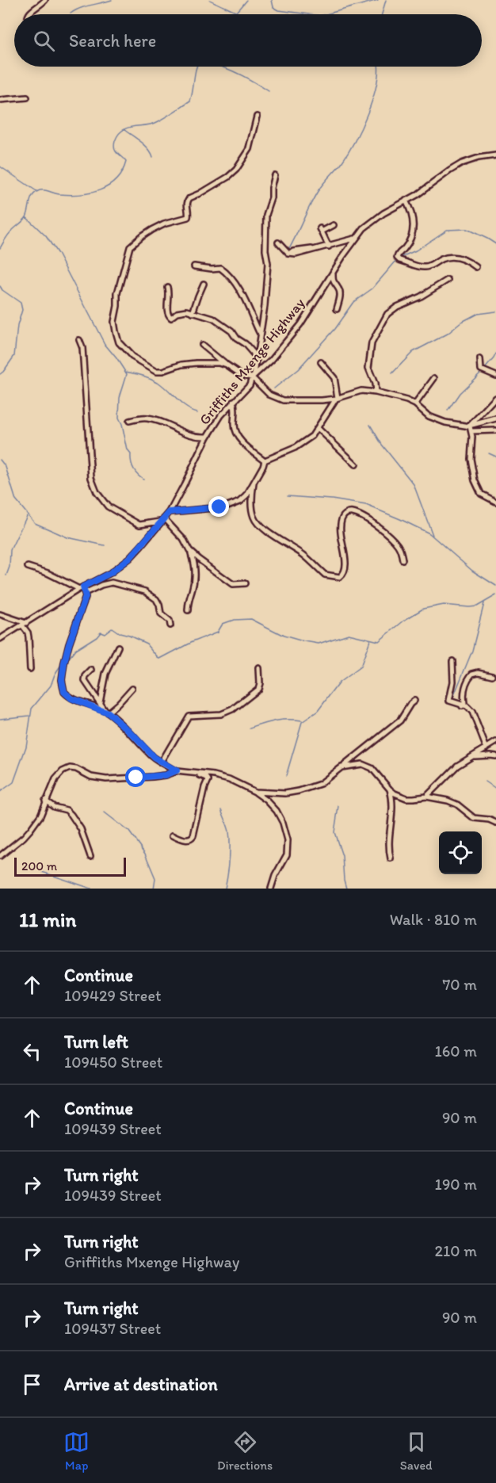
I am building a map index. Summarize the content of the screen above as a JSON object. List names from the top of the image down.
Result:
{
  "streets": {
    "street": ["Griffiths Mxenge Highway"]
  },
  "scale_bar": "200 m",
  "page": {
    "search": "Search here",
    "scale": "200 m",
    "heading": ["11 min", "Walk · 810 m"],
    "list": [
      ["Continue", "109429 Street", "70 m"],
      ["Turn left", "109450 Street", "160 m"],
      ["Continue", "109439 Street", "90 m"],
      ["Turn right", "109439 Street", "190 m"],
      ["Turn right", "Griffiths Mxenge Highway", "210 m"],
      ["Turn right", "109437 Street", "90 m"],
      "Arrive at destination"
    ],
    "nav": ["Map", "Directions", "Saved"]
  }
}
